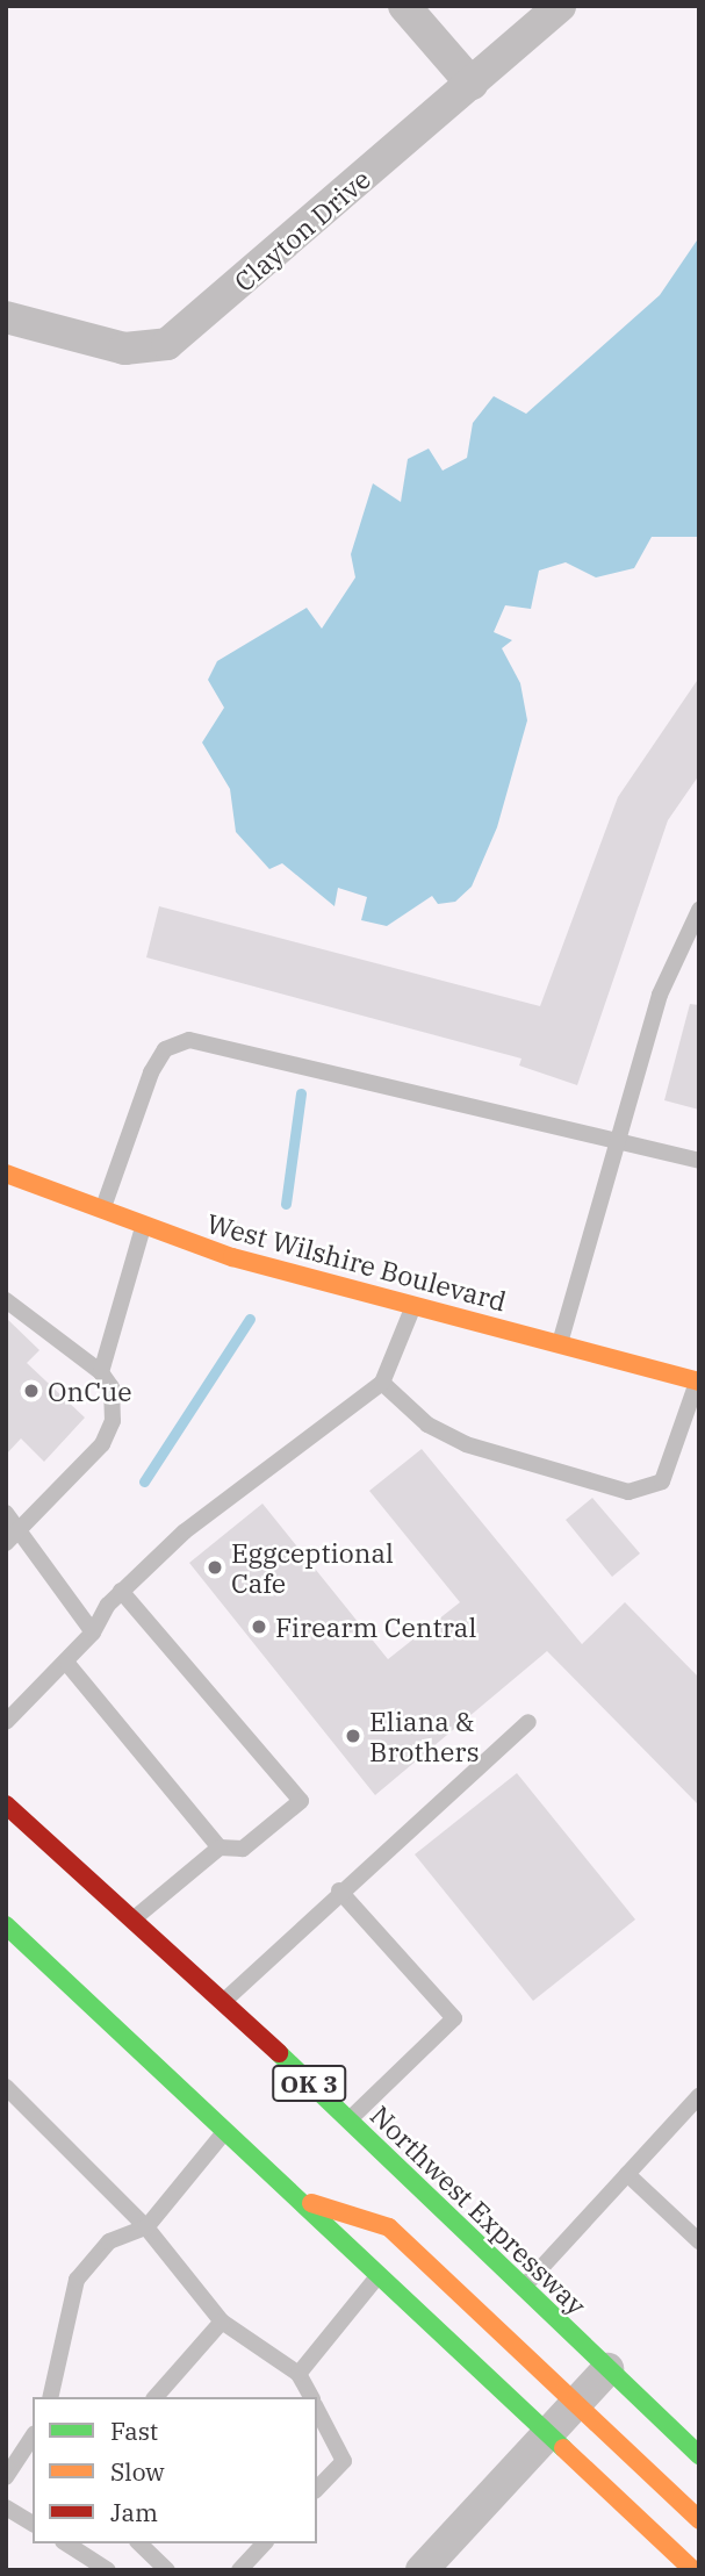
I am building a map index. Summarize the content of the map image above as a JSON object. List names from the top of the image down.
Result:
{
  "streets": {
    "main road": ["West Wilshire Boulevard", "OK 3", "Northwest Expressway"],
    "street": ["Clayton Drive"]
  },
  "places": [
    "OnCue",
    "Eggceptional Cafe",
    "Firearm Central",
    "Eliana & Brothers"
  ],
  "legend": ["Fast", "Slow", "Jam"]
}
